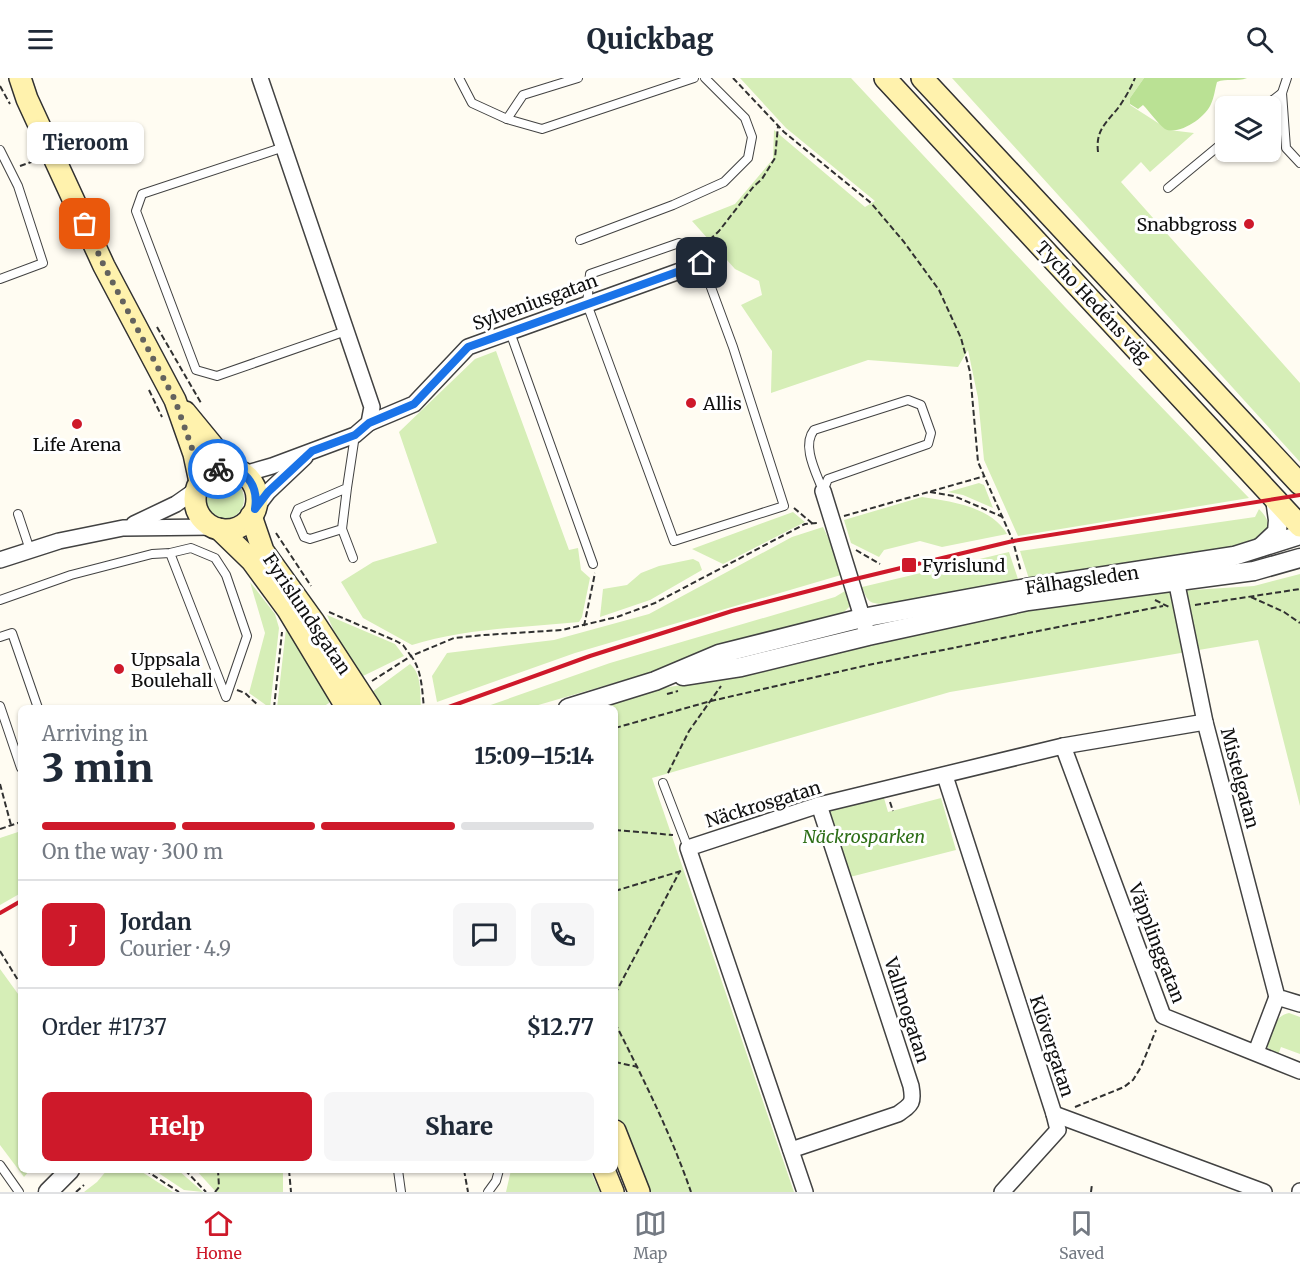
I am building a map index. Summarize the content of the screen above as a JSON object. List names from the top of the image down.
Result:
{
  "streets": {
    "main road": ["Tycho Hedéns väg", "Fyrislundsgatan"],
    "street": [
      "Sylveniusgatan",
      "Fålhagsleden",
      "Mistelgatan",
      "Näckrosgatan",
      "Väpplinggatan",
      "Vallmogatan",
      "Klövergatan"
    ]
  },
  "crossings": [
    ["Sylveniusgatan", "Fyrislundsgatan"],
    ["Fålhagsleden", "Mistelgatan"],
    ["Mistelgatan", "Näckrosgatan"],
    ["Näckrosgatan", "Väpplinggatan"],
    ["Näckrosgatan", "Vallmogatan"],
    ["Näckrosgatan", "Klövergatan"]
  ],
  "parks": ["Näckrosparken"],
  "places": {
    "other": [
      "Tieroom",
      "Snabbgross",
      "Allis",
      "Life Arena",
      "Uppsala Boulehall"
    ],
    "transit": ["Fyrislund"]
  },
  "page": {
    "header": "Quickbag",
    "bubble": "Tieroom",
    "heading": ["3 min", "Arriving in", "15:09–15:14"],
    "panel": [
      "Jordan",
      "Courier · 4.9",
      "Order #1737",
      "$12.77"
    ],
    "bar": "On the way · 300 m",
    "round": "J",
    "buttons": ["Help", "Share"],
    "tabs": ["Home", "Map", "Saved"]
  }
}
